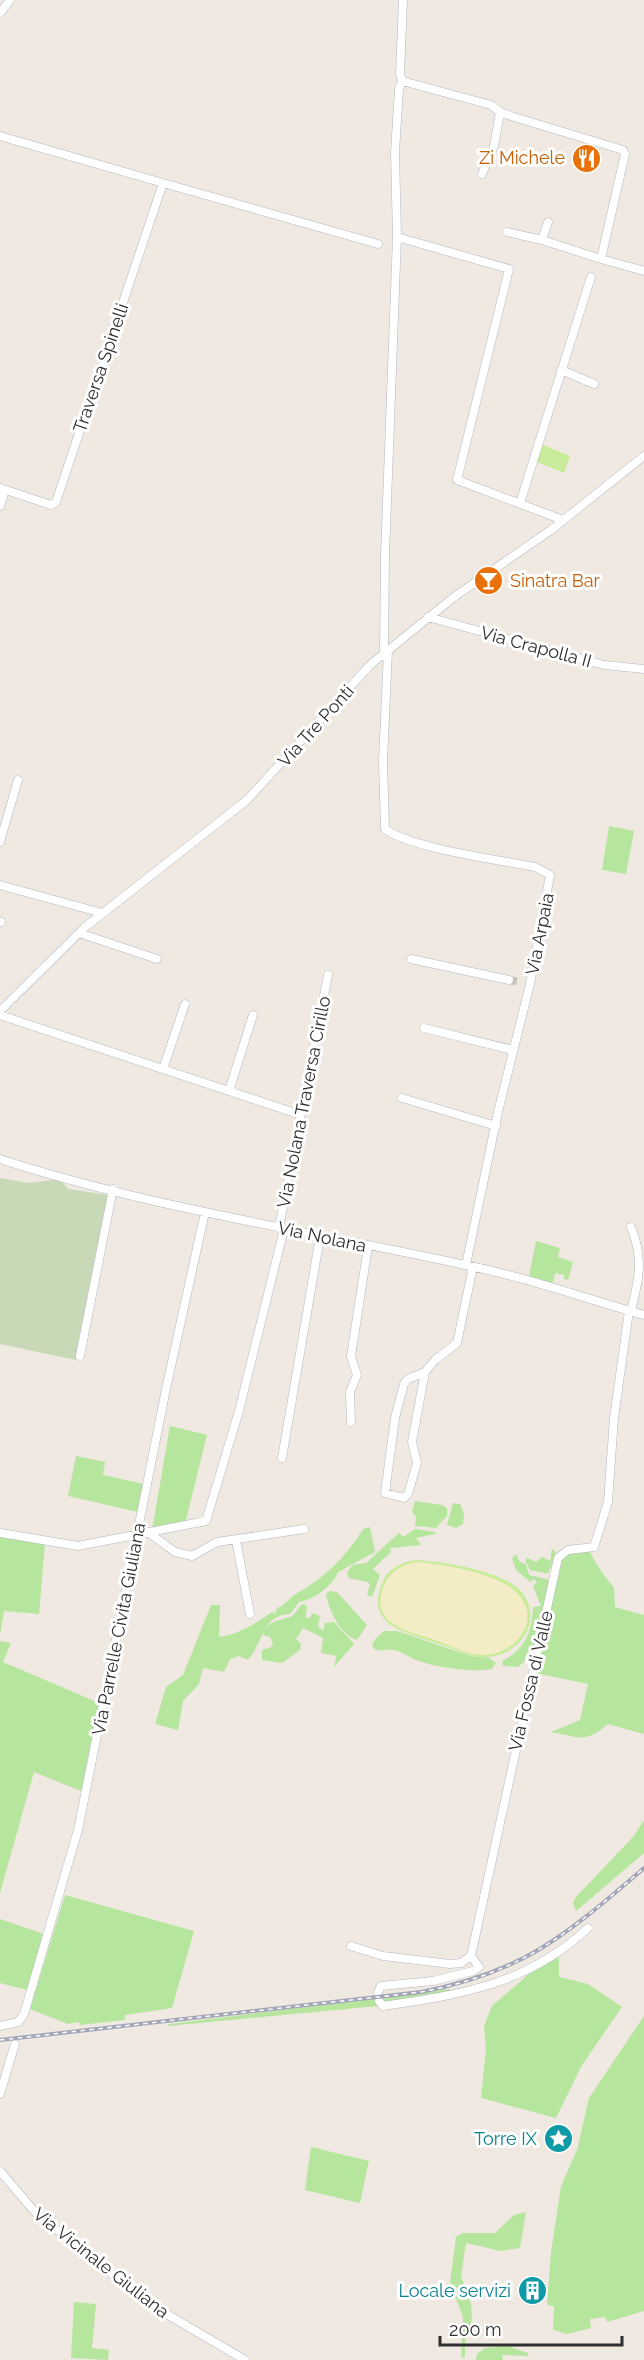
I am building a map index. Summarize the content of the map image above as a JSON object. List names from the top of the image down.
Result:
{
  "streets": {
    "street": [
      "Traversa Spinelli",
      "Via Crapolla II",
      "Via Tre Ponti",
      "Via Arpaia",
      "Via Nolana Traversa Cirillo",
      "Via Nolana",
      "Via Parrelle Civita Giuliana",
      "Via Fossa di Valle",
      "Via Vicinale Giuliana"
    ]
  },
  "crossings": [
    ["Via Crapolla II", "Via Tre Ponti"],
    ["Via Tre Ponti", "Via Arpaia"],
    ["Via Arpaia", "Via Nolana"],
    ["Via Nolana Traversa Cirillo", "Via Nolana"],
    ["Via Nolana", "Via Parrelle Civita Giuliana"],
    ["Via Nolana", "Via Fossa di Valle"]
  ],
  "places": {
    "restaurant": ["Zi Michele"],
    "bar": ["Sinatra Bar"],
    "place": ["Torre IX"],
    "building": ["Locale servizi"]
  },
  "scale_bar": "200 m"
}
